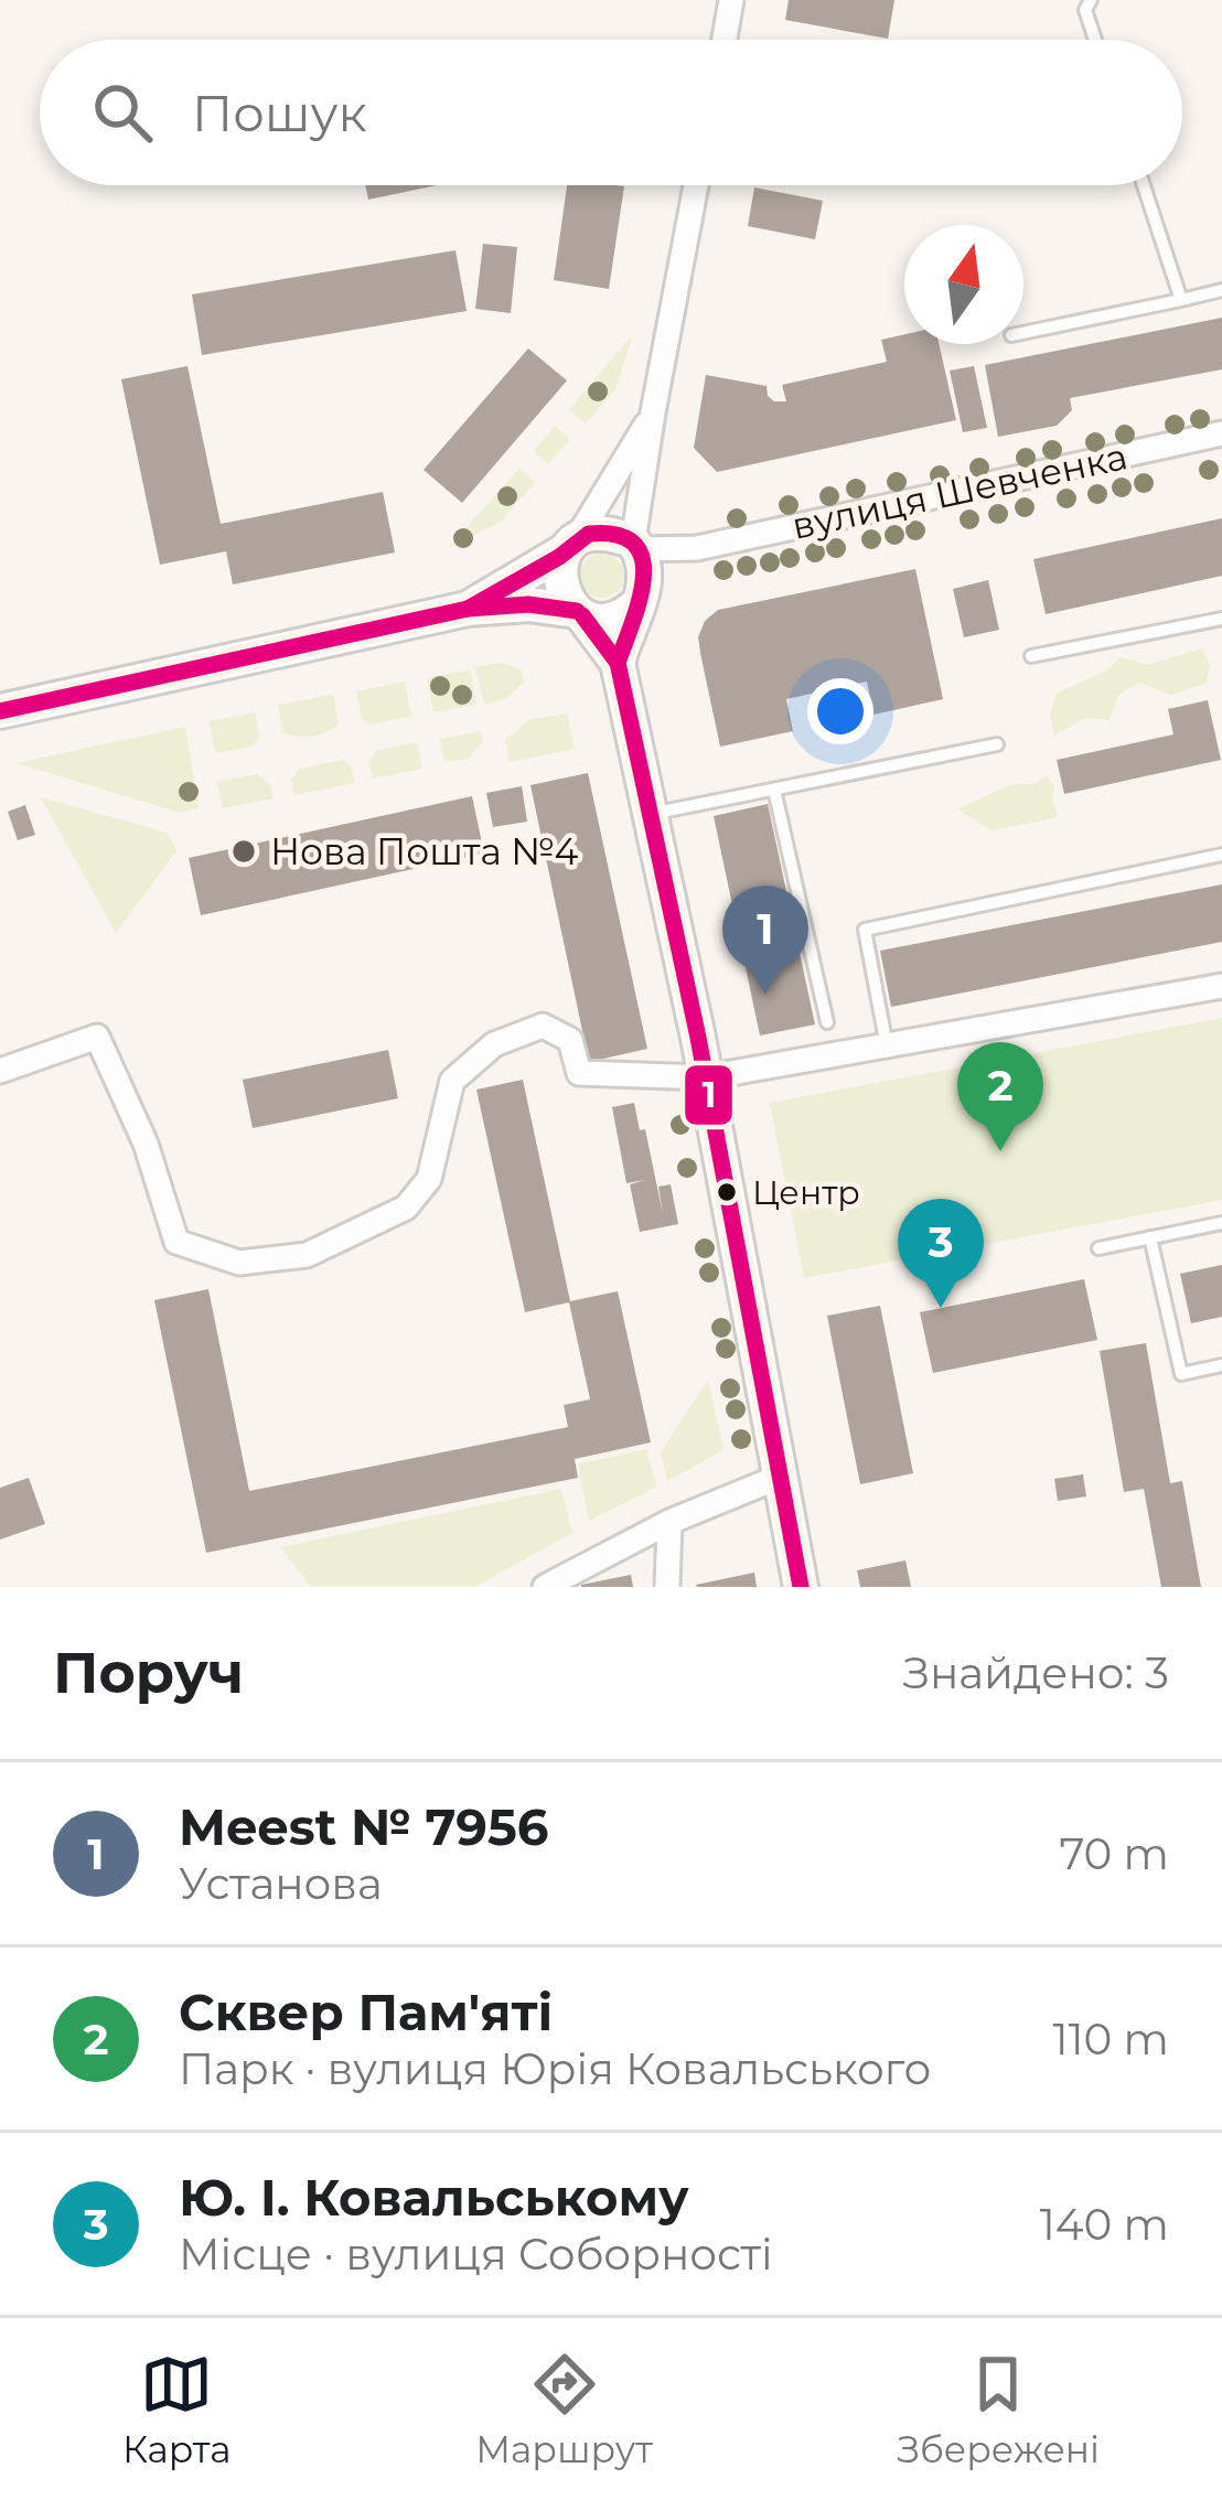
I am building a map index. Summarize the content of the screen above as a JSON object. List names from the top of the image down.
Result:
{
  "streets": {
    "street": ["вулиця Шевченка"]
  },
  "places": ["Нова Пошта №4", "Центр"],
  "lines": ["transit line 1"],
  "north": "top",
  "page": {
    "search": "Пошук",
    "pins": ["1", "2", "3"],
    "heading": ["Поруч", "Знайдено: 3"],
    "list": [
      {
        "mark": "1",
        "name": "Meest № 7956",
        "note": "Установа",
        "value": "70 m"
      },
      {
        "mark": "2",
        "name": "Сквер Пам'яті",
        "note": "Парк · вулиця Юрія Ковальського",
        "value": "110 m"
      },
      {
        "mark": "3",
        "name": "Ю. І. Ковальському",
        "note": "Місце · вулиця Соборності",
        "value": "140 m"
      }
    ],
    "nav": ["Карта", "Маршрут", "Збережені"]
  }
}
